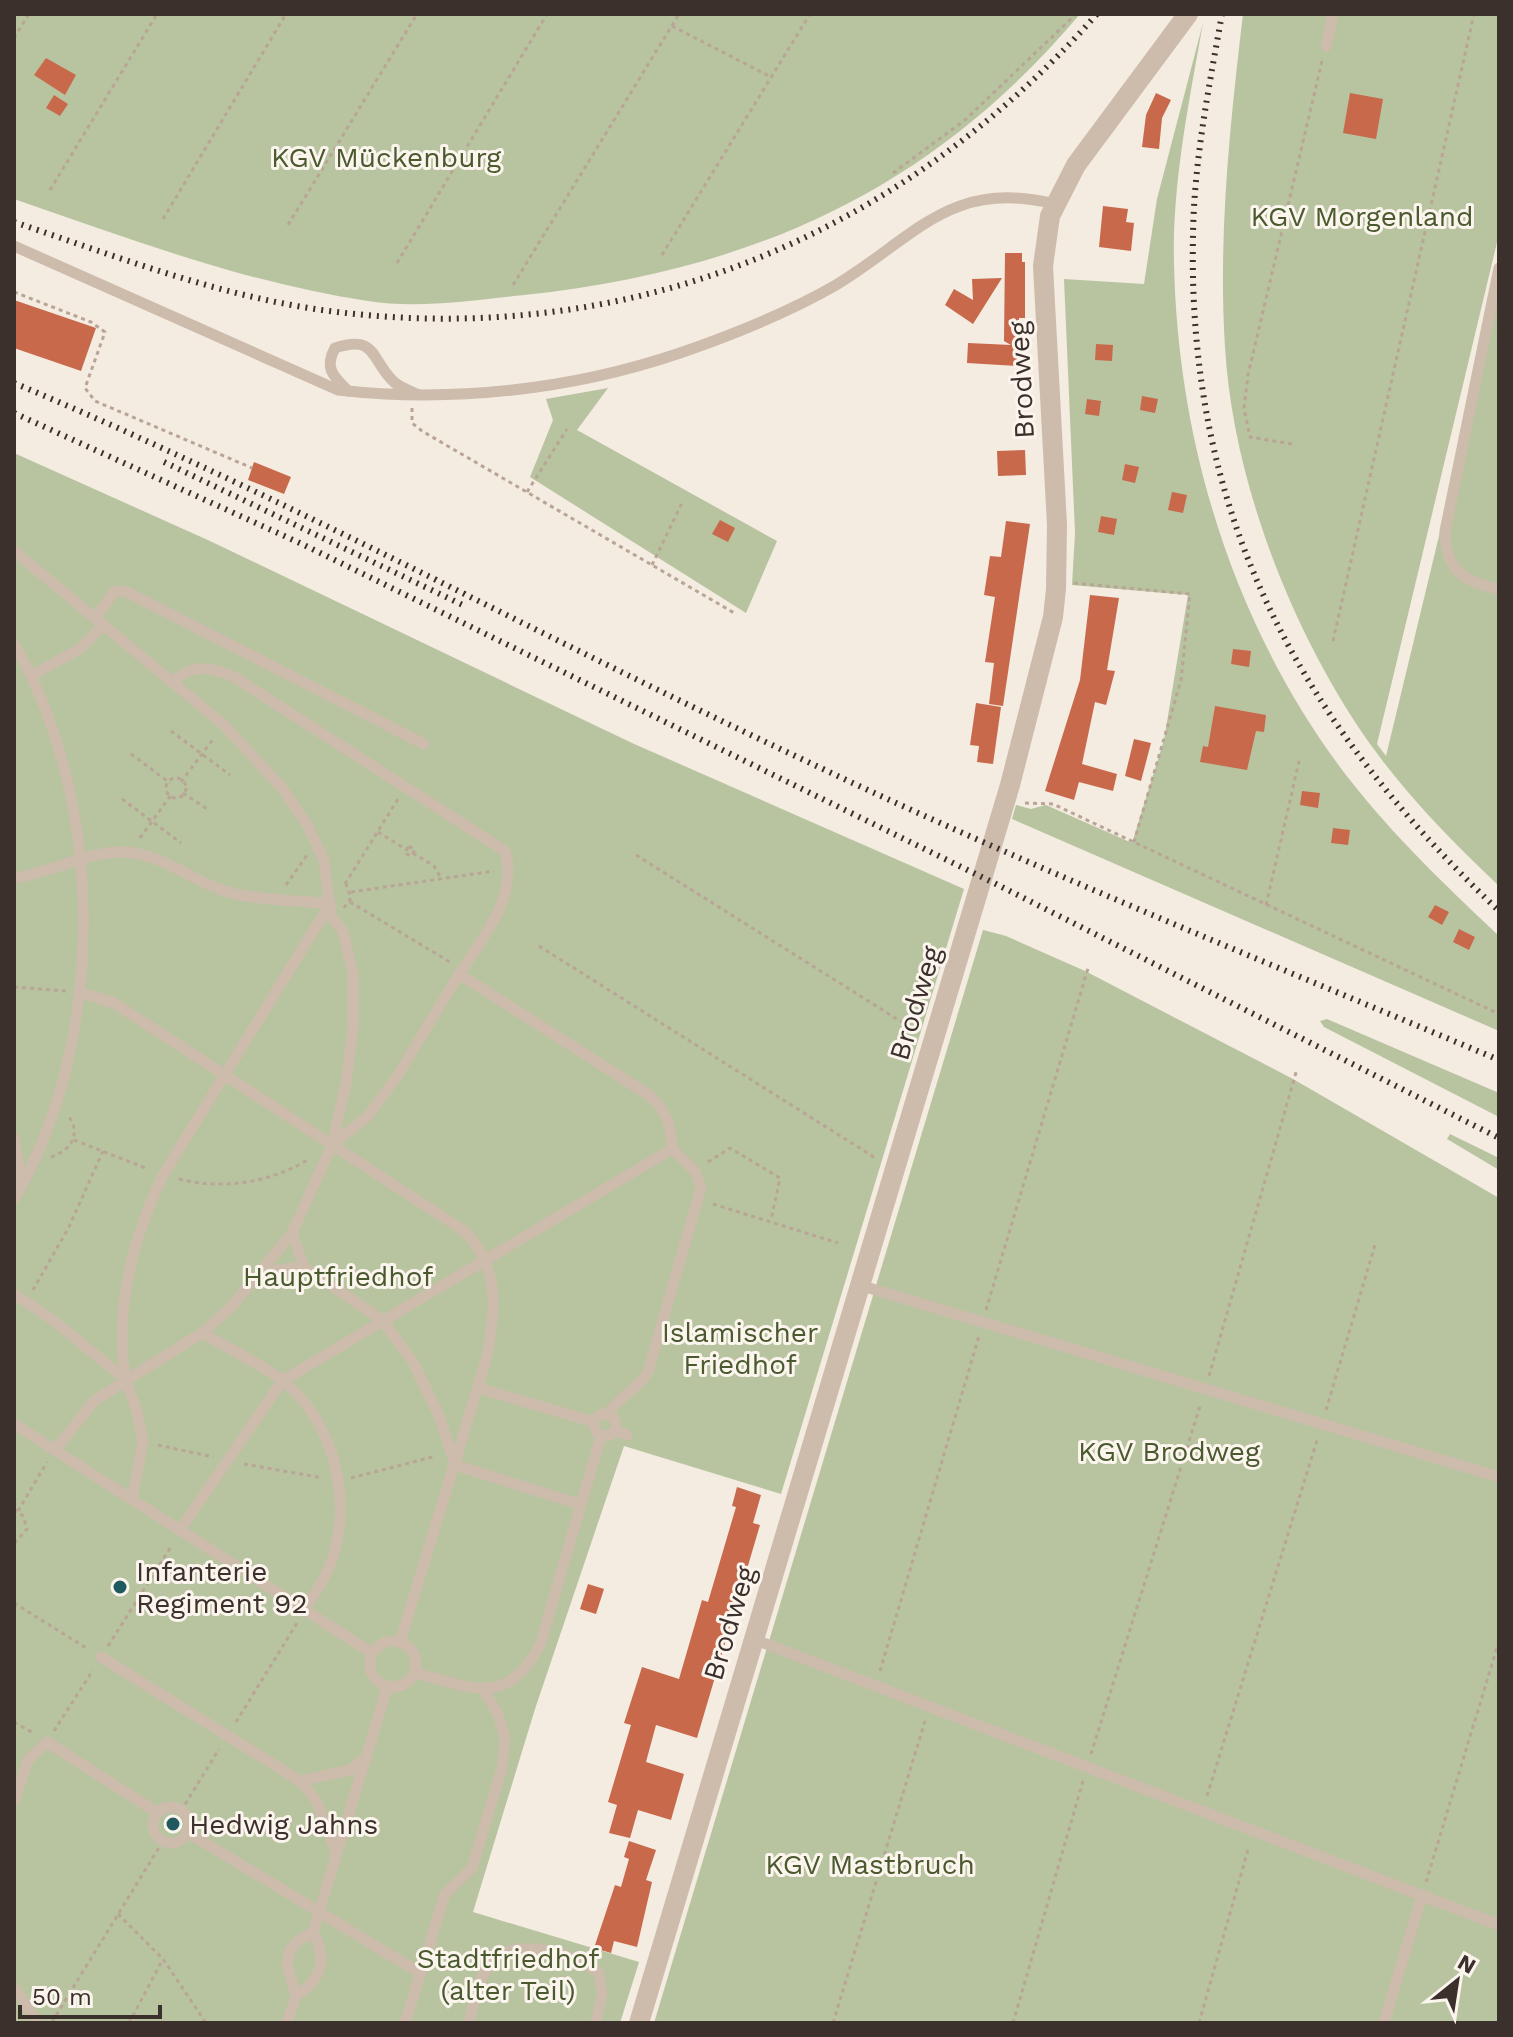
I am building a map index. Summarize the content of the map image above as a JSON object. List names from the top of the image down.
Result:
{
  "streets": {
    "street": ["Brodweg"]
  },
  "parks": [
    "KGV Mückenburg",
    "KGV Morgenland",
    "Hauptfriedhof",
    "Islamischer Friedhof",
    "KGV Brodweg",
    "KGV Mastbruch",
    "Stadtfriedhof (alter Teil)"
  ],
  "places": ["Infanterie Regiment 92", "Hedwig Jahns"],
  "scale_bar": "50 m",
  "north": "top right"
}
